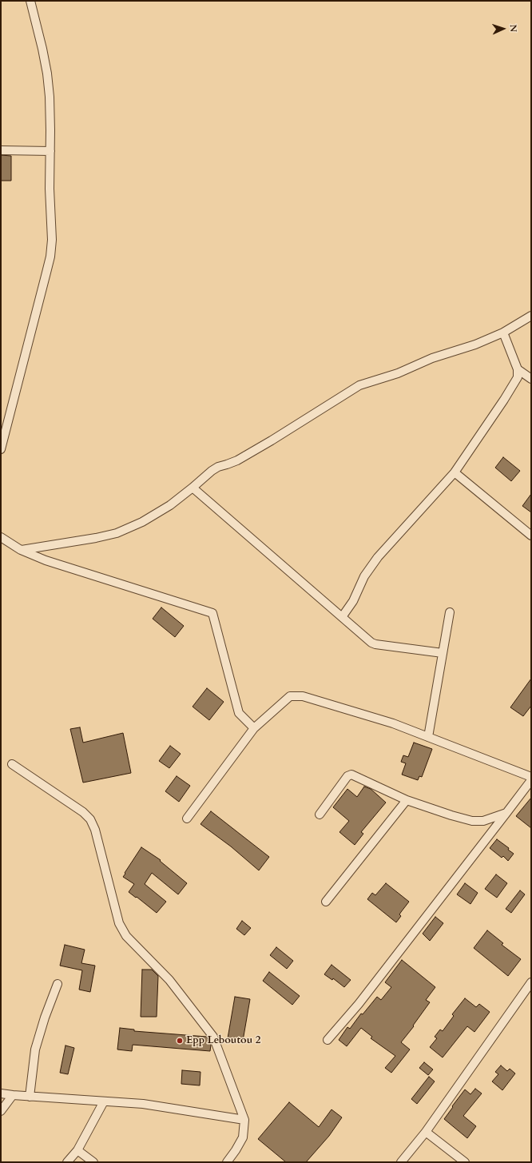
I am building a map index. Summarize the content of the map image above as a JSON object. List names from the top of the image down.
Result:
{
  "places": ["Epp Leboutou 2"],
  "north": "right"
}
